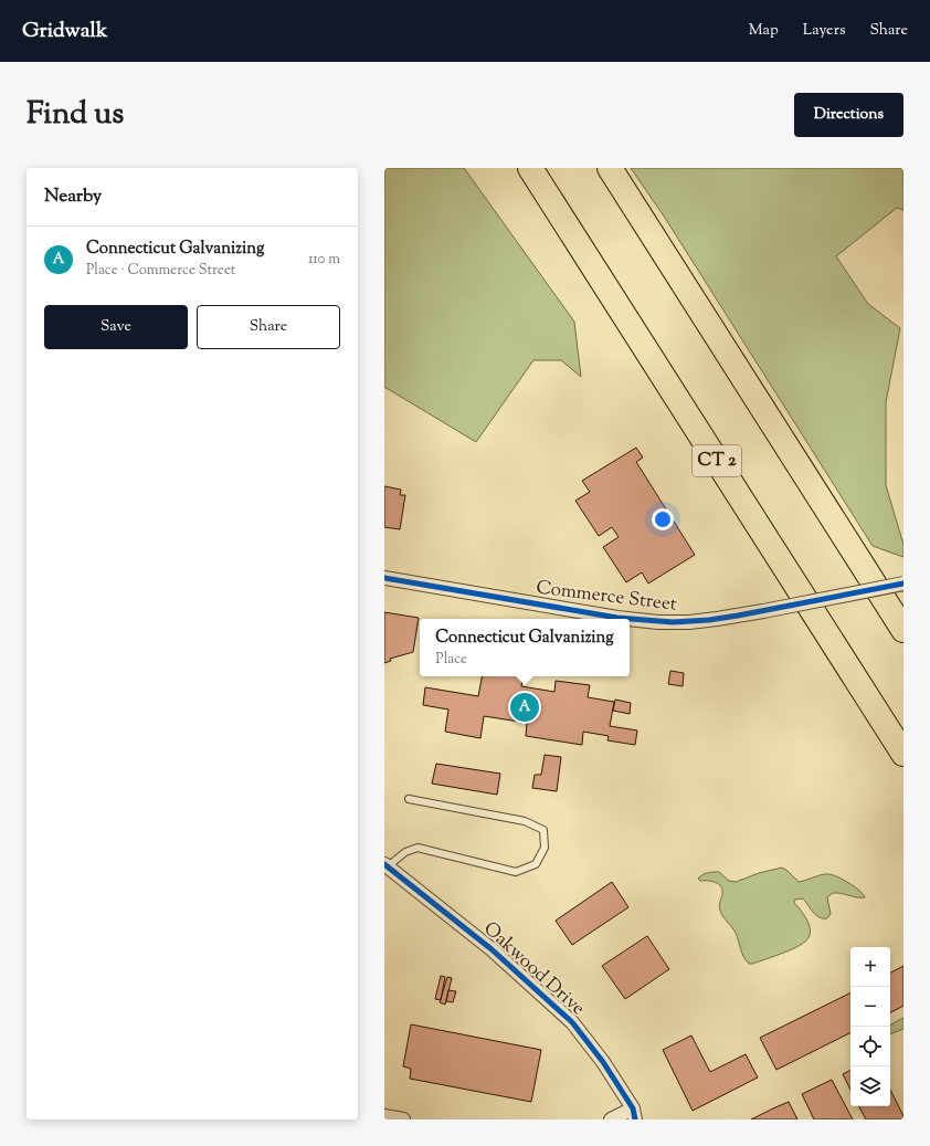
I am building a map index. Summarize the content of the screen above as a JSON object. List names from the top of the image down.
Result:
{
  "streets": {
    "highway": ["CT 2"],
    "street": ["Commerce Street", "Oakwood Drive"]
  },
  "page": {
    "header": "Gridwalk",
    "nav": ["Map", "Layers", "Share"],
    "title": "Find us",
    "buttons": [
      "Directions",
      ["Save", "Share"]
    ],
    "heading": "Nearby",
    "list": [
      {
        "mark": "A",
        "name": "Connecticut Galvanizing",
        "note": "Place · Commerce Street",
        "value": "110 m"
      }
    ],
    "popup": ["Connecticut Galvanizing", "Place"],
    "pins": "A",
    "map_buttons": ["+", "−"]
  }
}
